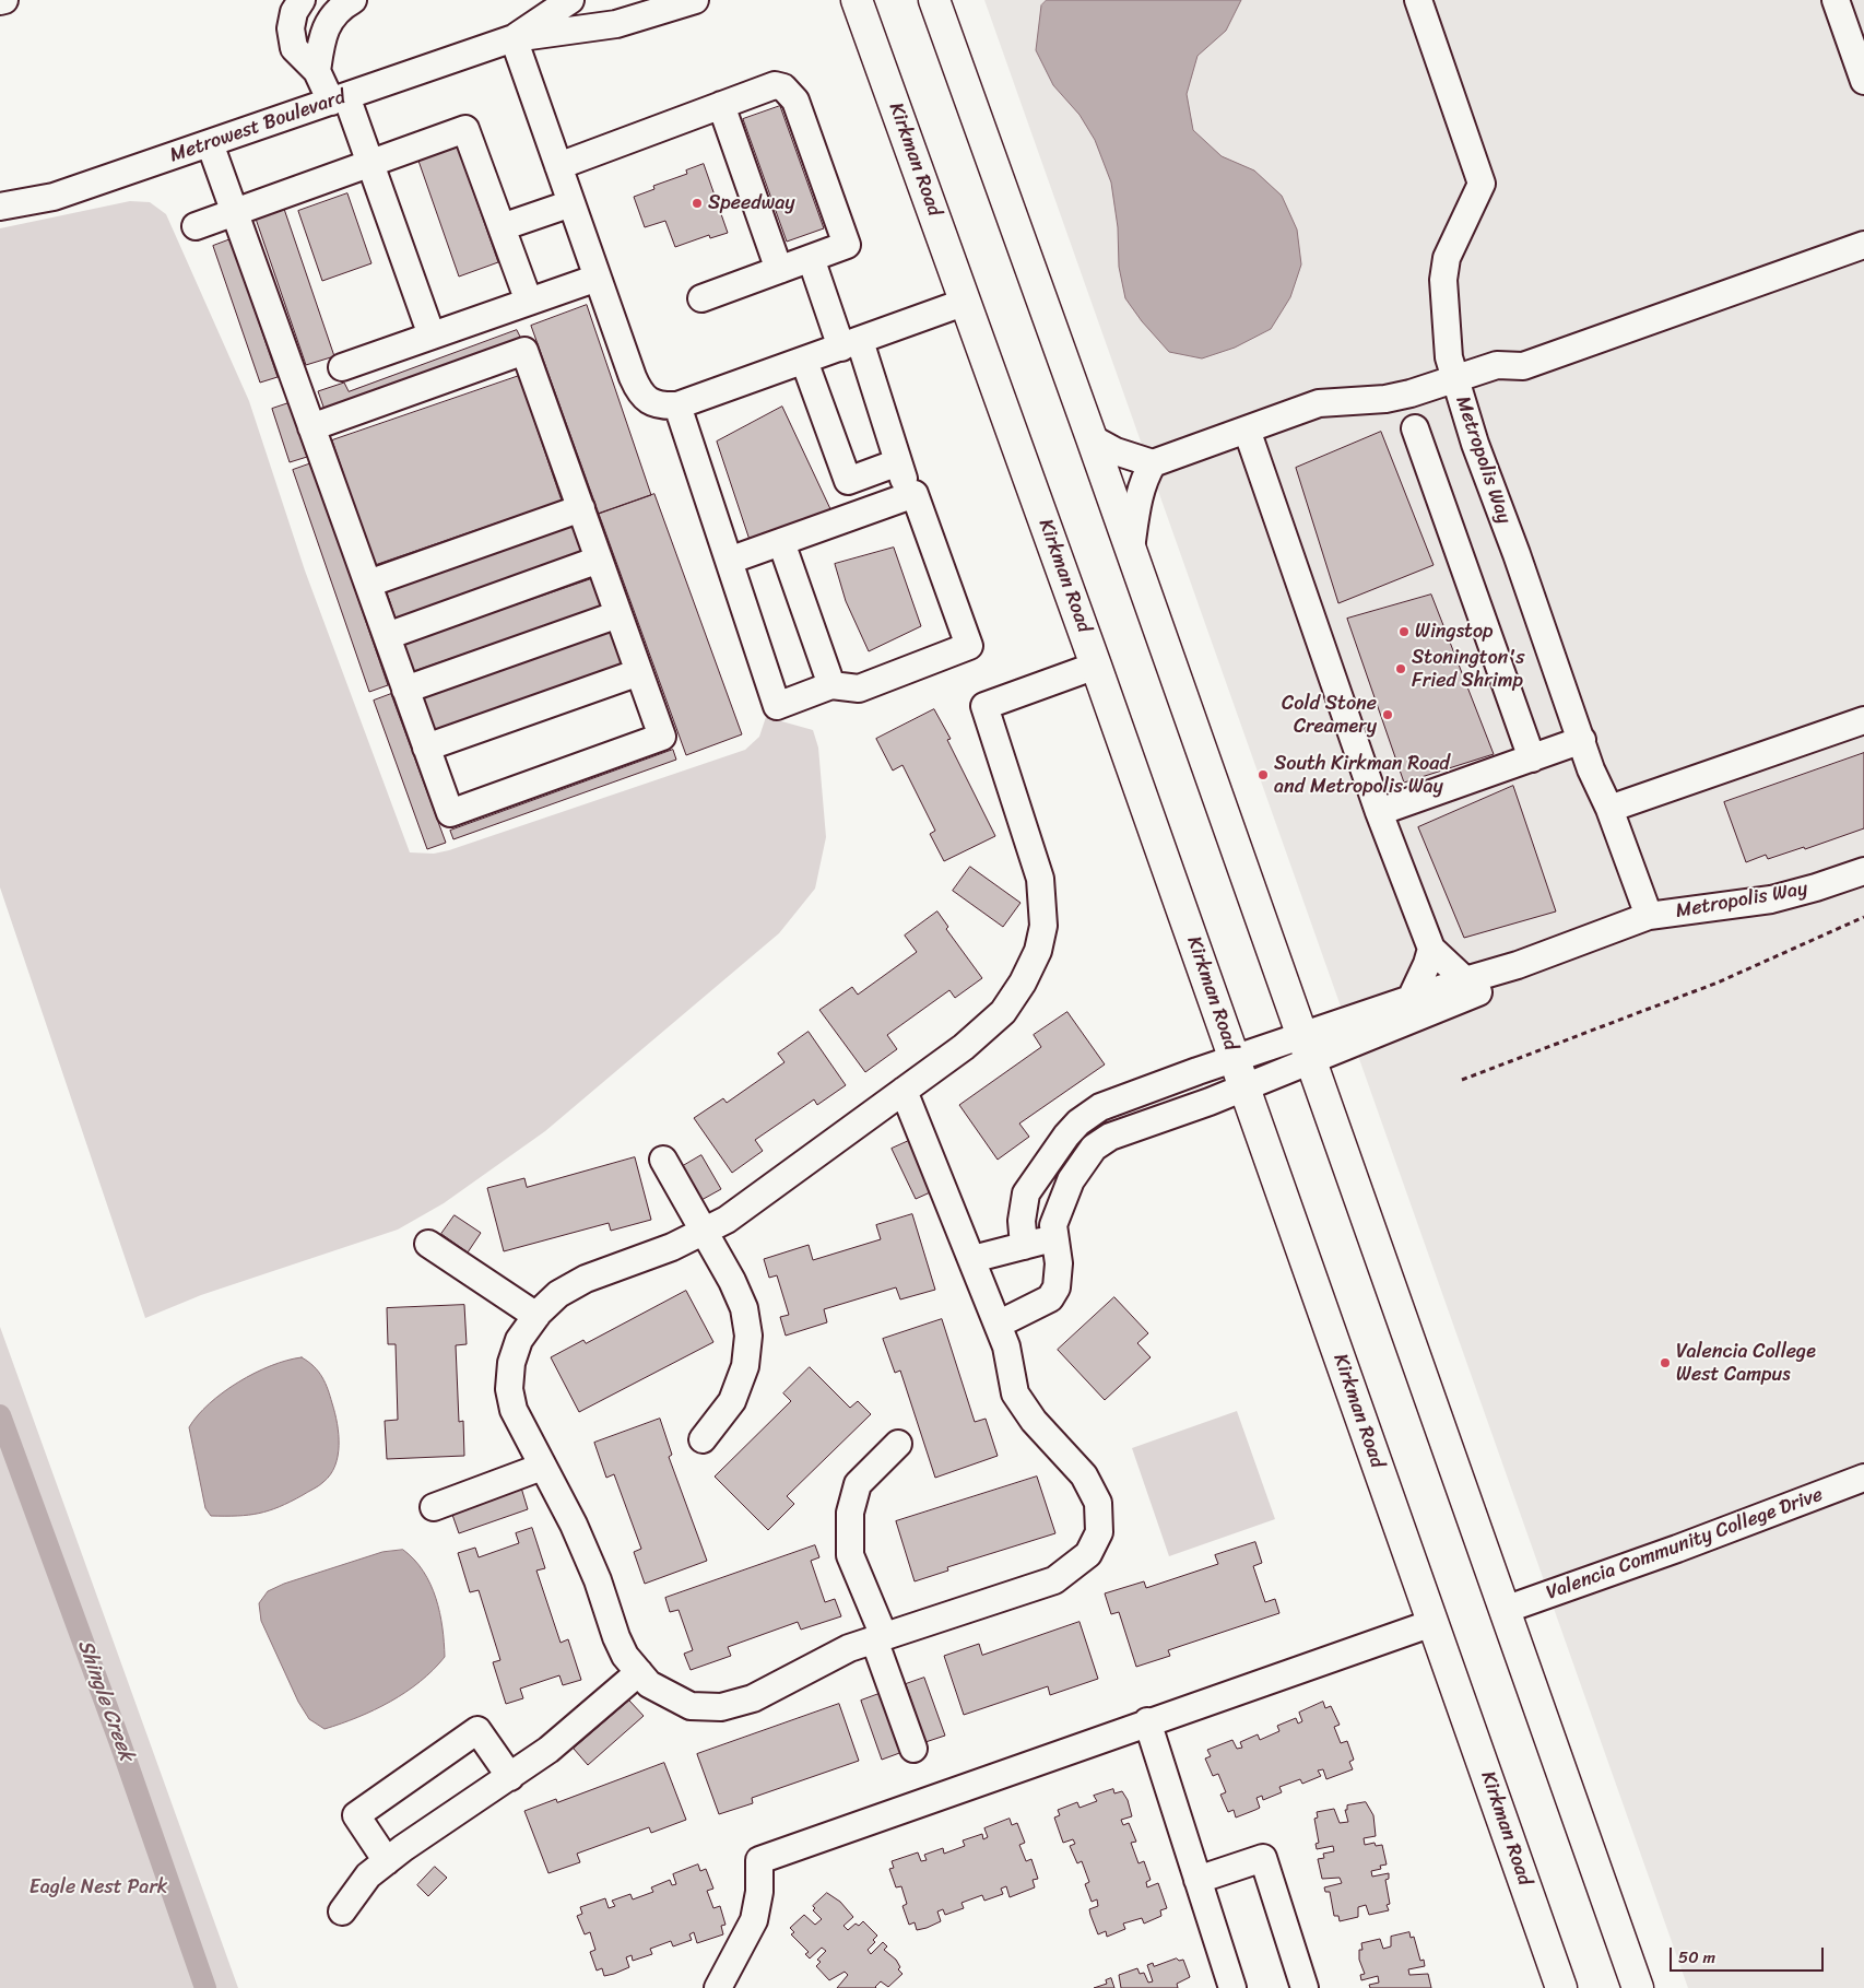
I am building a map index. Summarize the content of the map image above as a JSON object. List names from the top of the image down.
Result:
{
  "streets": {
    "main road": ["Kirkman Road"],
    "street": ["Metrowest Boulevard", "Metropolis Way", "Valencia Community College Drive"]
  },
  "water": ["Shingle Creek"],
  "parks": ["Eagle Nest Park"],
  "places": [
    "Speedway",
    "Wingstop",
    "Stonington's Fried Shrimp",
    "Cold Stone Creamery",
    "South Kirkman Road and Metropolis Way",
    "Valencia College West Campus"
  ],
  "scale_bar": "50 m"
}
